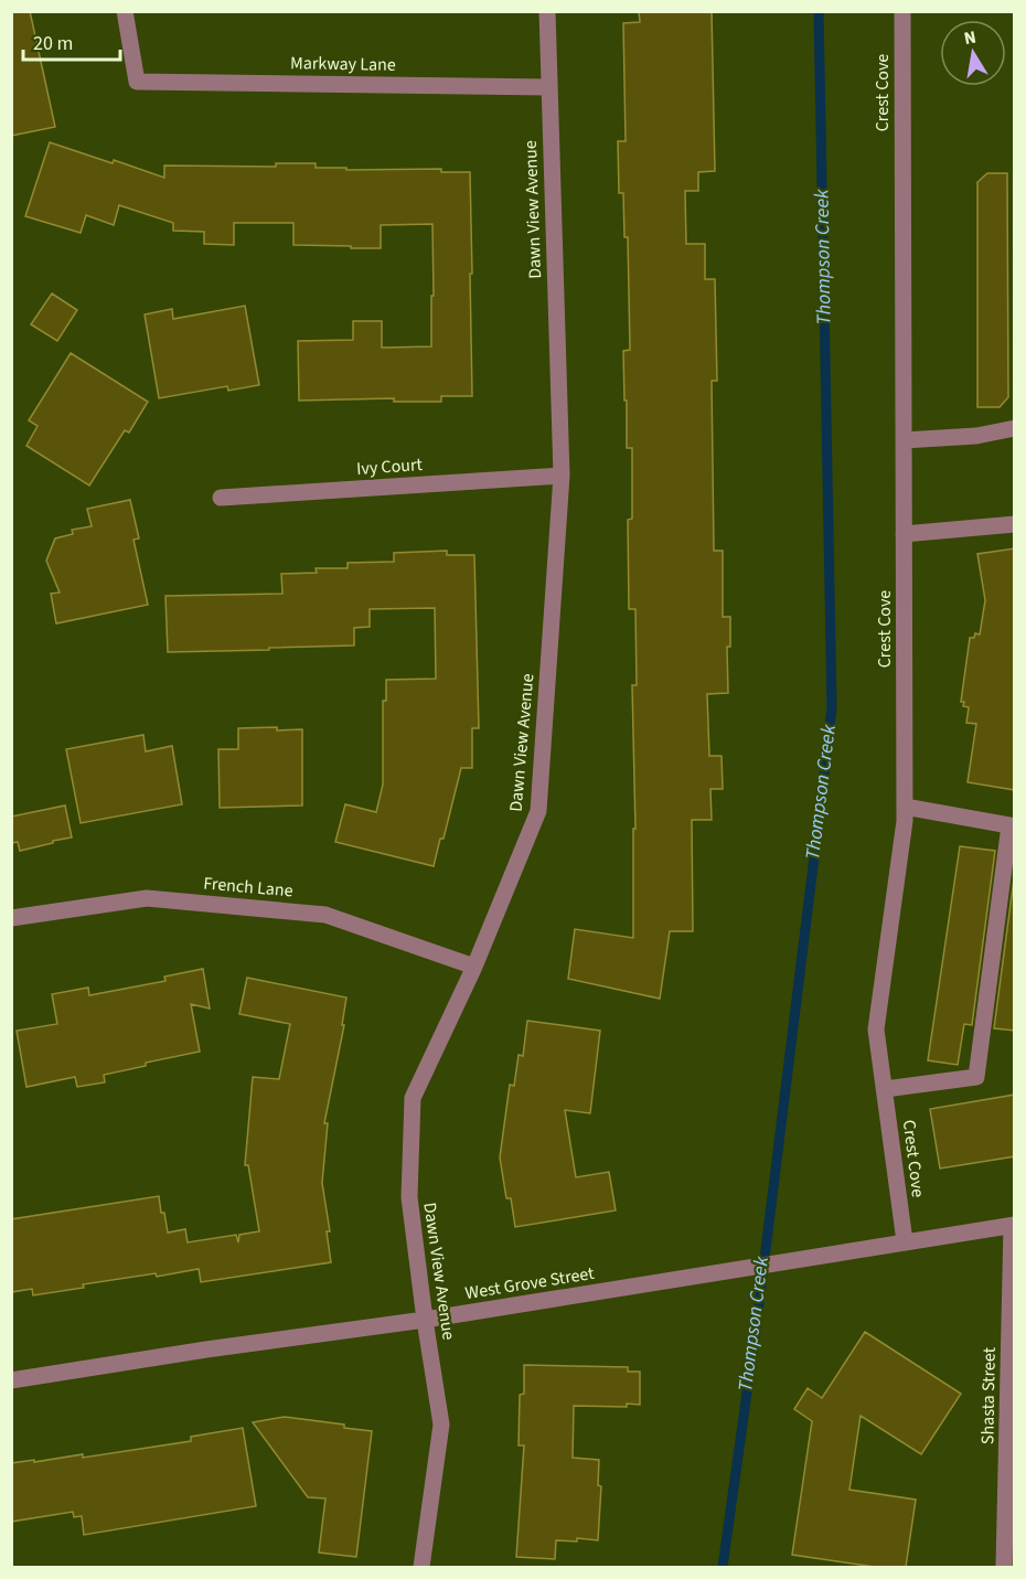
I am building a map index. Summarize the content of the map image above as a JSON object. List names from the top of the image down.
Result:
{
  "streets": {
    "street": [
      "Markway Lane",
      "Crest Cove",
      "Dawn View Avenue",
      "Ivy Court",
      "French Lane",
      "West Grove Street",
      "Shasta Street"
    ]
  },
  "crossings": [
    ["Markway Lane", "Dawn View Avenue"],
    ["Crest Cove", "West Grove Street"],
    ["Dawn View Avenue", "Ivy Court"],
    ["Dawn View Avenue", "French Lane"],
    ["Dawn View Avenue", "West Grove Street"],
    ["West Grove Street", "Shasta Street"]
  ],
  "water": ["Thompson Creek"],
  "scale_bar": "20 m",
  "north": "top"
}
